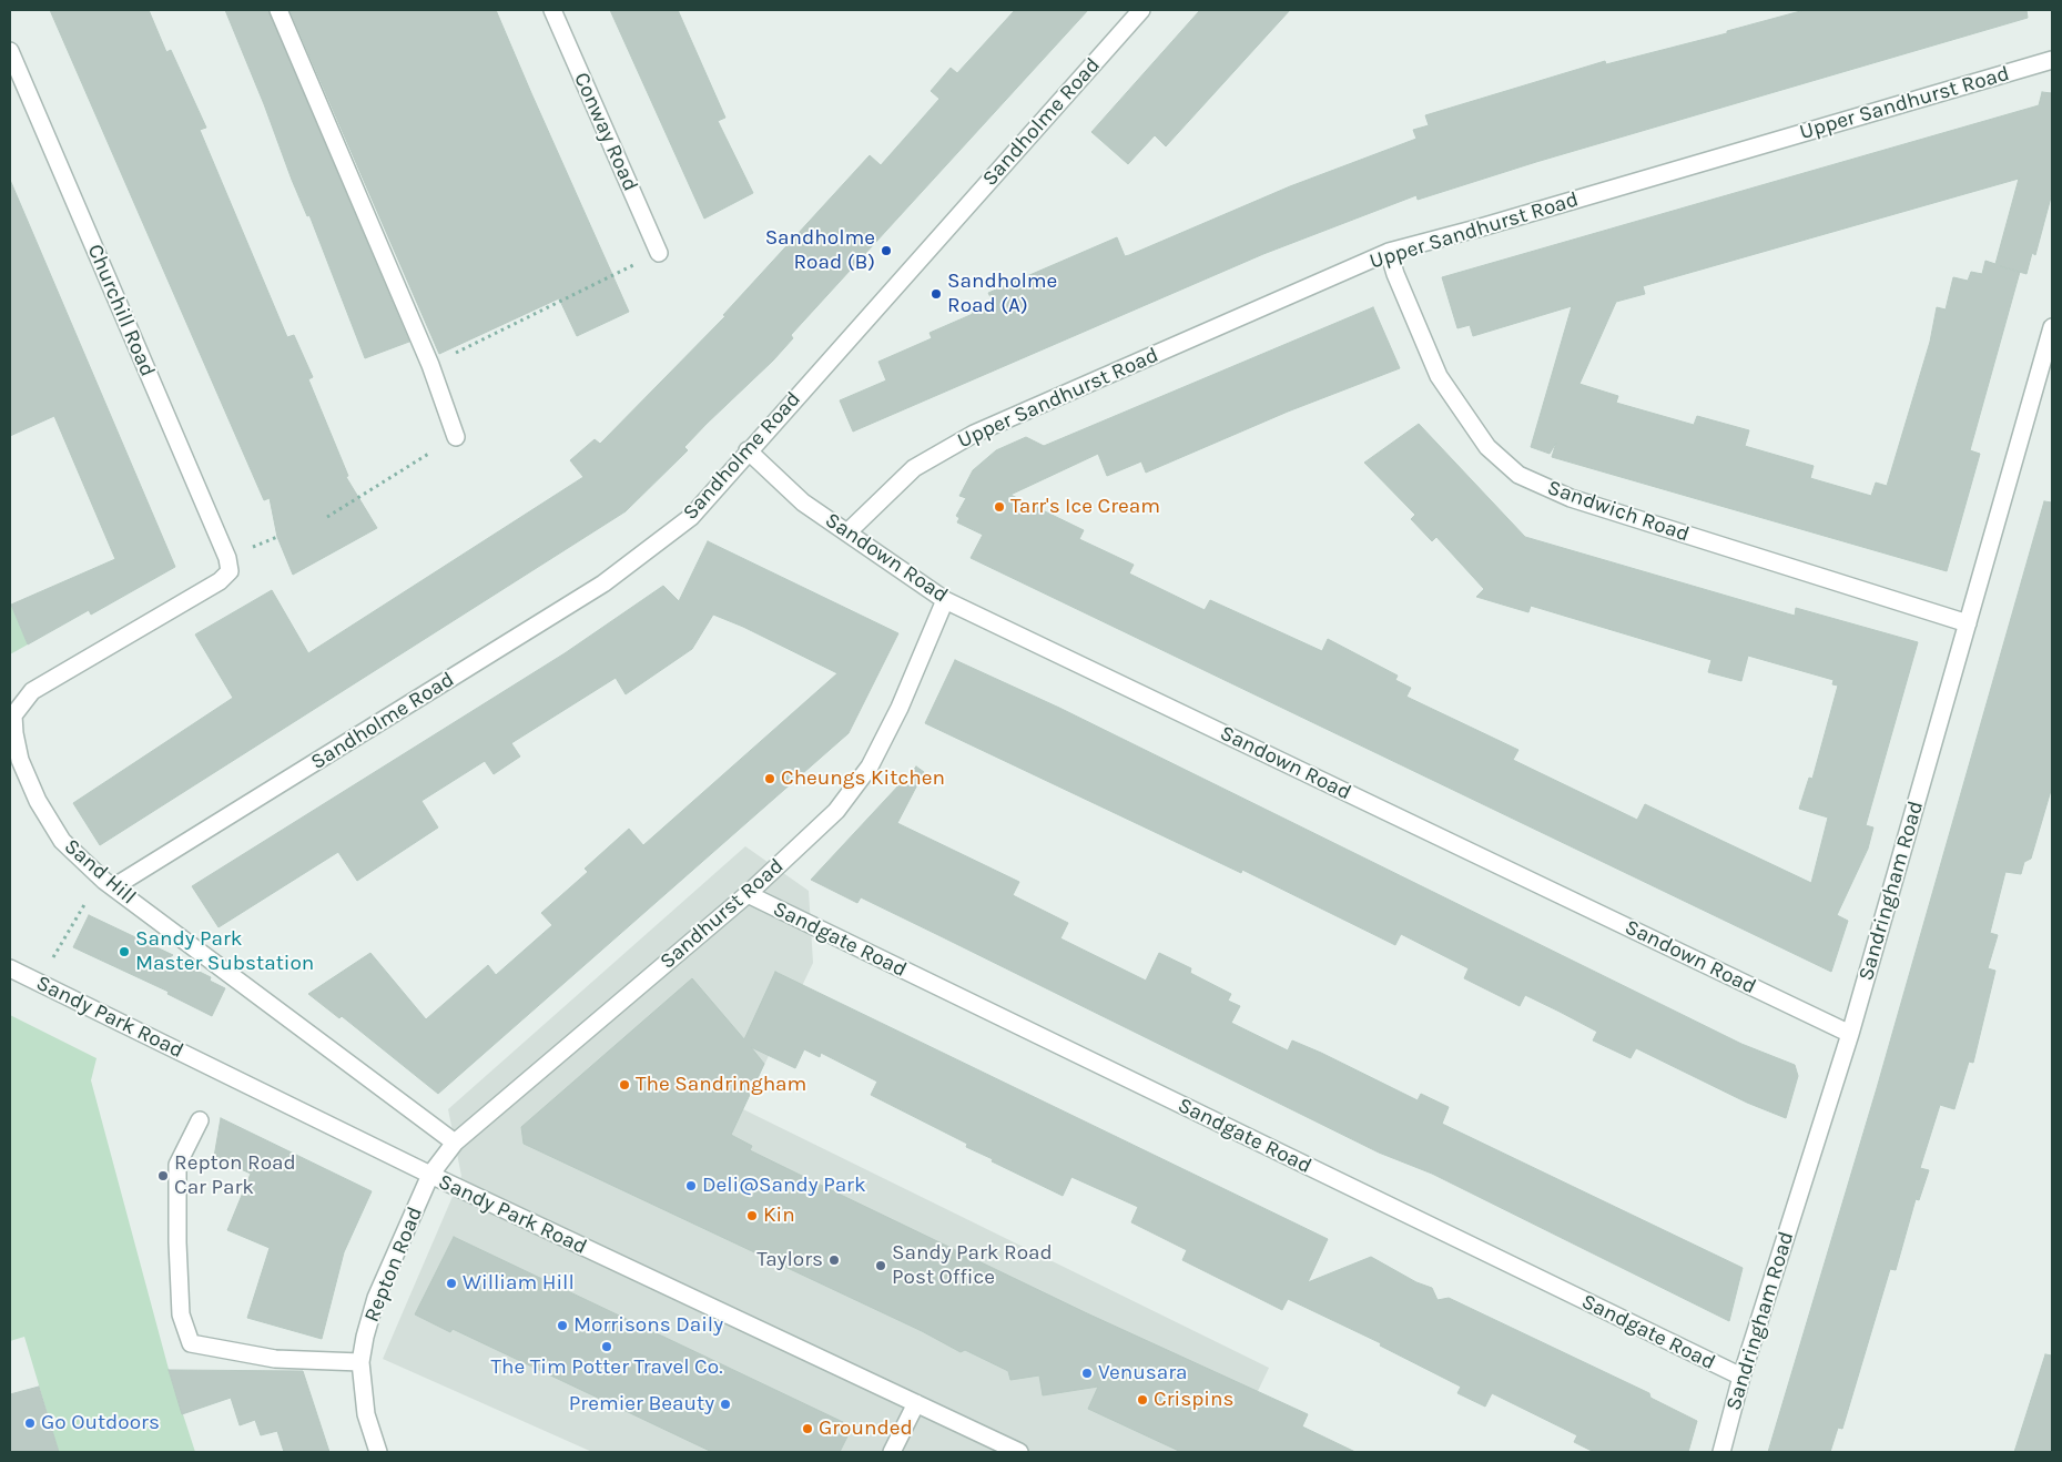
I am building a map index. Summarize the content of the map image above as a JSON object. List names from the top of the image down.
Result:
{
  "streets": {
    "street": [
      "Upper Sandhurst Road",
      "Sandholme Road",
      "Conway Road",
      "Churchill Road",
      "Sandwich Road",
      "Sandown Road",
      "Sand Hill",
      "Sandringham Road",
      "Sandhurst Road",
      "Sandgate Road",
      "Sandy Park Road",
      "Repton Road"
    ]
  },
  "crossings": [
    ["Upper Sandhurst Road", "Sandwich Road"],
    ["Upper Sandhurst Road", "Sandown Road"],
    ["Sandholme Road", "Sandown Road"],
    ["Sandholme Road", "Sand Hill"],
    ["Churchill Road", "Sand Hill"],
    ["Sandwich Road", "Sandringham Road"],
    ["Sandown Road", "Sandringham Road"],
    ["Sandown Road", "Sandhurst Road"],
    ["Sand Hill", "Sandhurst Road"],
    ["Sandringham Road", "Sandgate Road"],
    ["Sandhurst Road", "Sandgate Road"],
    ["Sandhurst Road", "Sandy Park Road"],
    ["Sandhurst Road", "Repton Road"],
    ["Sandy Park Road", "Repton Road"]
  ],
  "places": [
    "Sandholme Road (B)",
    "Sandholme Road (A)",
    "Tarr's Ice Cream",
    "Cheungs Kitchen",
    "Sandy Park Master Substation",
    "The Sandringham",
    "Repton Road Car Park",
    "Deli@Sandy Park",
    "Kin",
    "Taylors",
    "Sandy Park Road Post Office",
    "William Hill",
    "Morrisons Daily",
    "The Tim Potter Travel Co.",
    "Venusara",
    "Crispins",
    "Premier Beauty",
    "Go Outdoors",
    "Grounded"
  ]
}
